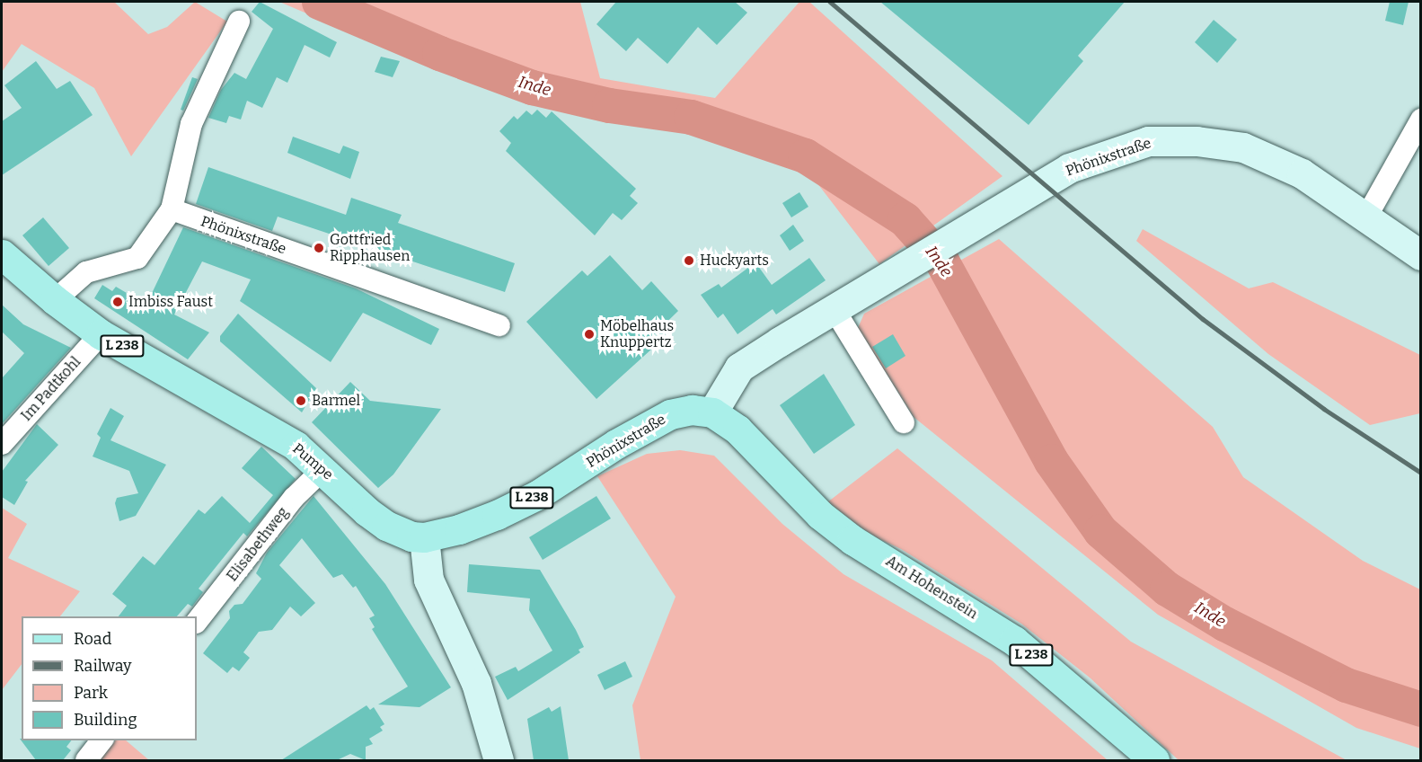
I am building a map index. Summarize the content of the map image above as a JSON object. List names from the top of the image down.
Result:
{
  "streets": {
    "main road": [
      "Phönixstraße",
      "L 238",
      "Pumpe",
      "Am Hohenstein"
    ],
    "street": ["Im Padtkohl", "Elisabethweg"]
  },
  "crossings": [
    ["Phönixstraße", "Pumpe"],
    ["Phönixstraße", "Am Hohenstein"],
    ["Im Padtkohl", "Pumpe"],
    ["Pumpe", "Elisabethweg"]
  ],
  "water": ["Inde"],
  "places": [
    "Gottfried Ripphausen",
    "Huckyarts",
    "Imbiss Faust",
    "Möbelhaus Knuppertz",
    "Barmel"
  ],
  "legend": [
    "Road",
    "Railway",
    "Park",
    "Building"
  ]
}
